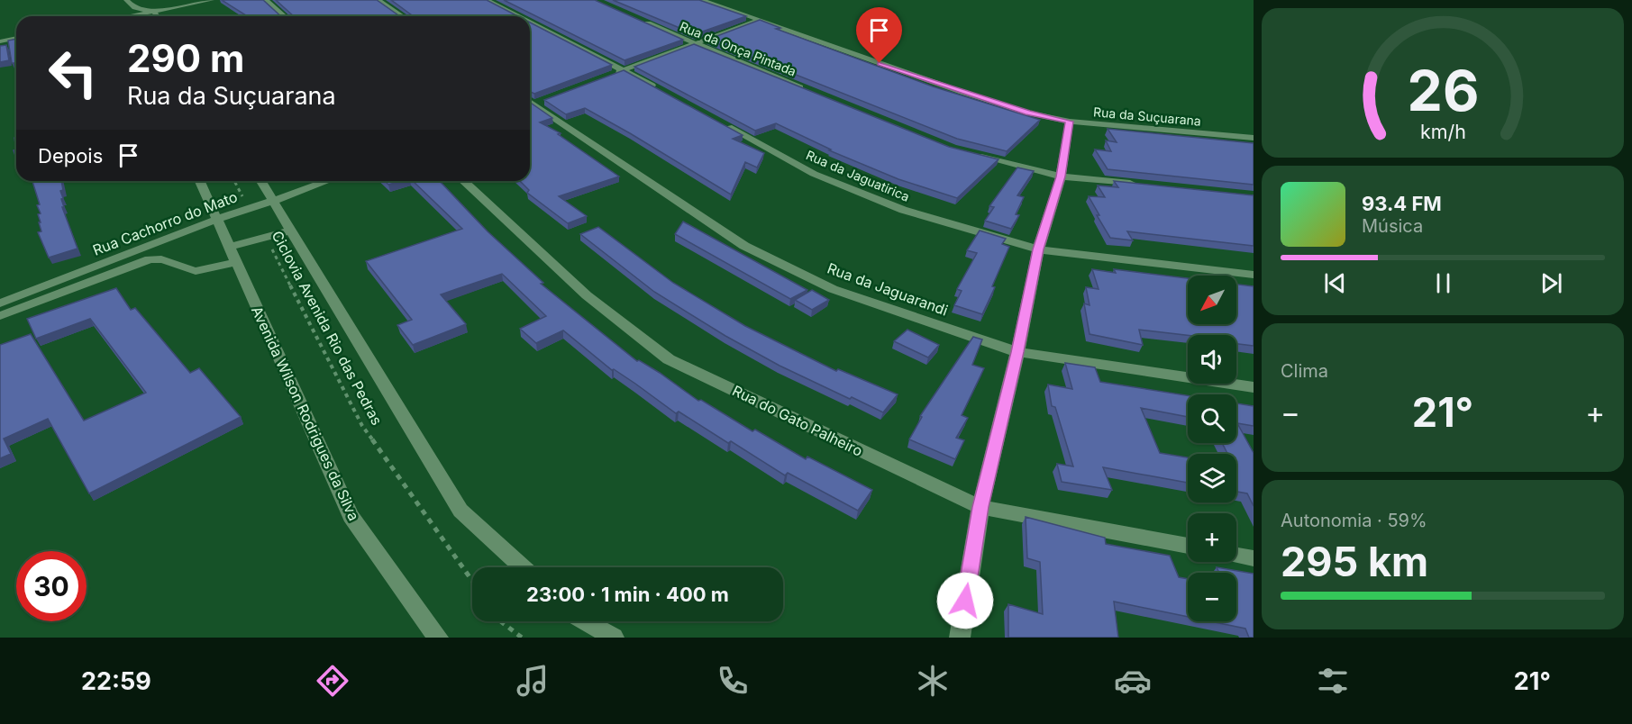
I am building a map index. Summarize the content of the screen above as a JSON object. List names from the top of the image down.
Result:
{
  "streets": {
    "street": [
      "Rua da Onça Pintada",
      "Rua da Suçuarana",
      "Rua da Jaguatirica",
      "Rua Cachorro do Mato",
      "Rua da Jaguarandi",
      "Avenida Wilson Rodrigues da Silva",
      "Rua do Gato Palheiro"
    ],
    "path": ["Ciclovia Avenida Rio das Pedras"]
  },
  "crossings": [
    ["Rua Cachorro do Mato", "Avenida Wilson Rodrigues da Silva"]
  ],
  "north": "bottom left",
  "page": {
    "turn": ["290 m", "Rua da Suçuarana"],
    "then": "Depois",
    "song": ["93.4 FM", "Música"],
    "map_buttons": ["+", "−"],
    "tile": [
      "Clima",
      ["Autonomia · 59%", "295 km"]
    ],
    "heat": ["−", "21°", "+"],
    "limit": "30",
    "trip": "23:00 · 1 min · 400 m",
    "tabs": ["22:59", "21°"],
    "gauge": ["26", "km/h"]
  }
}
